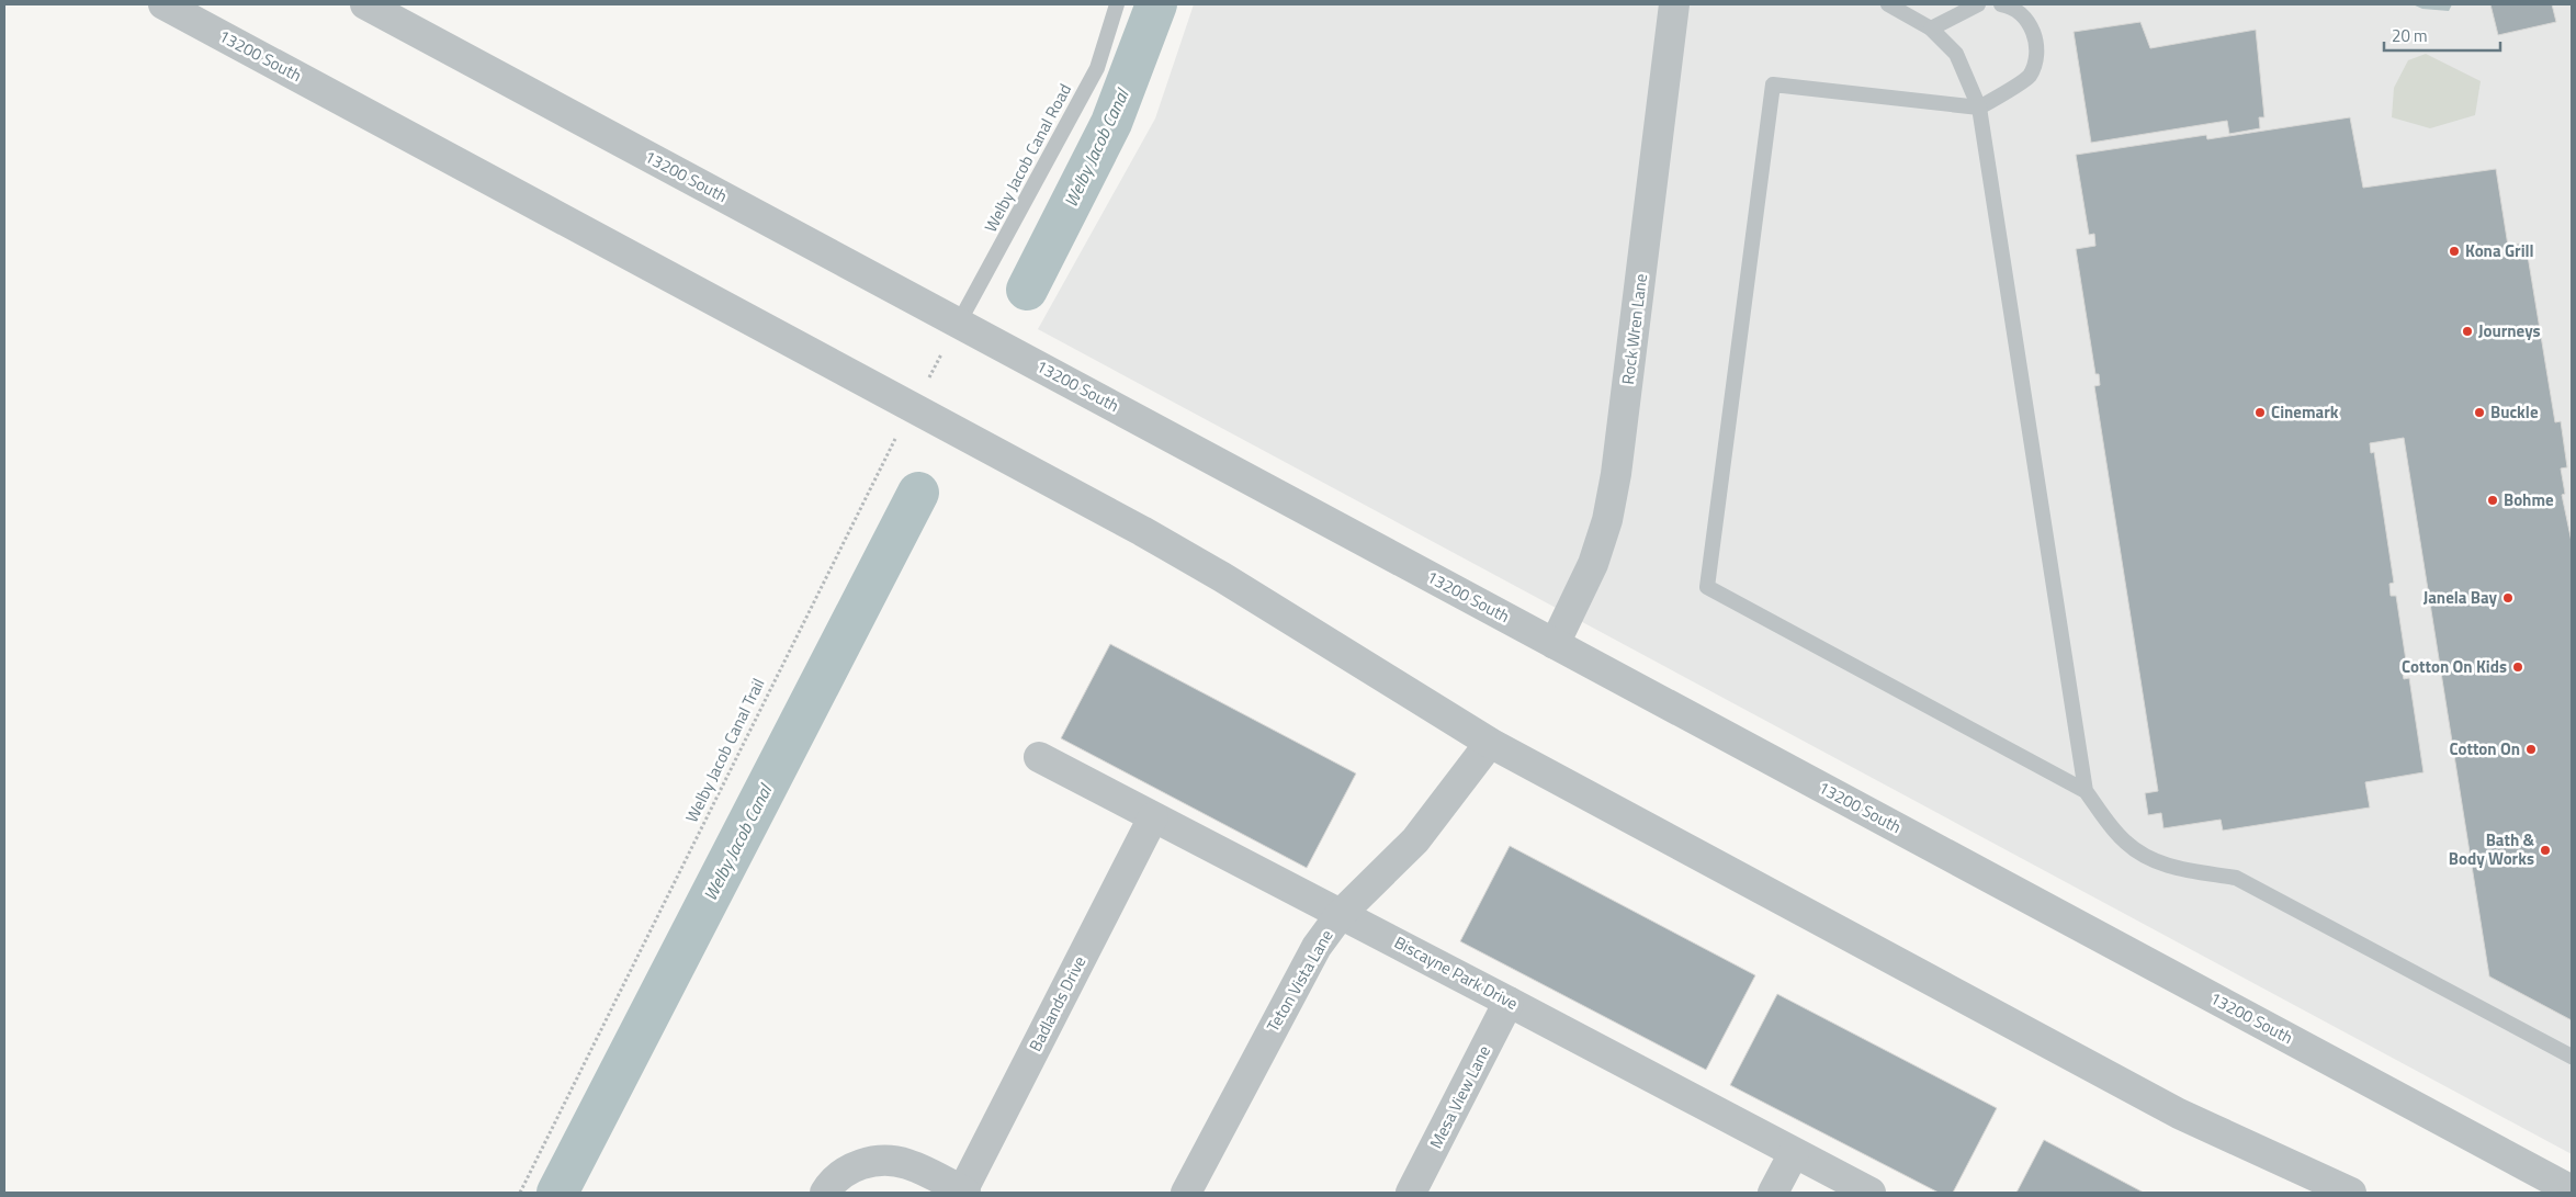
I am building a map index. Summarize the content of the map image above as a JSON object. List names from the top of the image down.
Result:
{
  "streets": {
    "street": [
      "13200 South",
      "Rock Wren Lane",
      "Biscayne Park Drive",
      "Teton Vista Lane",
      "Badlands Drive",
      "Mesa View Lane"
    ],
    "lane": ["Welby Jacob Canal Road"],
    "path": ["Welby Jacob Canal Trail"]
  },
  "crossings": [
    ["13200 South", "Welby Jacob Canal Road"],
    ["13200 South", "Rock Wren Lane"],
    ["13200 South", "Welby Jacob Canal Trail"],
    ["13200 South", "Teton Vista Lane"],
    ["Welby Jacob Canal Road", "Welby Jacob Canal Trail"],
    ["Biscayne Park Drive", "Teton Vista Lane"],
    ["Biscayne Park Drive", "Badlands Drive"],
    ["Biscayne Park Drive", "Mesa View Lane"]
  ],
  "water": ["Welby Jacob Canal"],
  "places": [
    "Kona Grill",
    "Journeys",
    "Cinemark",
    "Buckle",
    "Bohme",
    "Janela Bay",
    "Cotton On Kids",
    "Cotton On",
    "Bath & Body Works"
  ],
  "scale_bar": "20 m"
}
